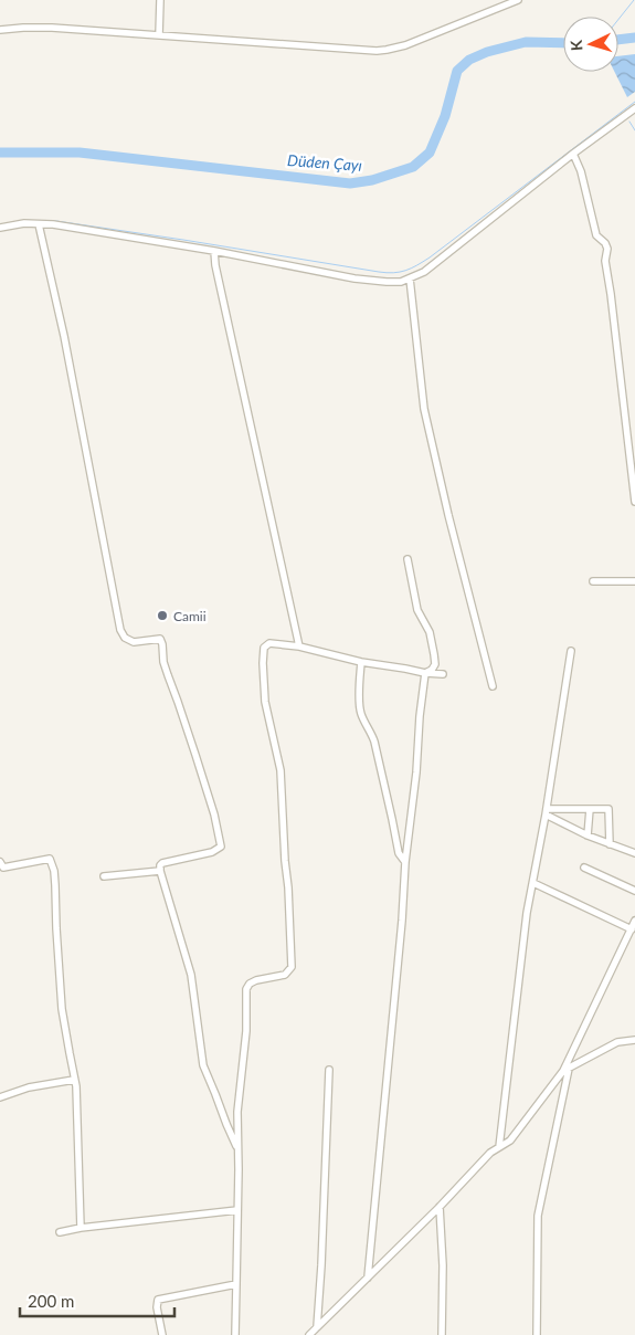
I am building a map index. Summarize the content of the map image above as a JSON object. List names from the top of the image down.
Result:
{
  "water": ["Düden Çayı"],
  "places": ["Camii"],
  "scale_bar": "200 m",
  "north": "left"
}
